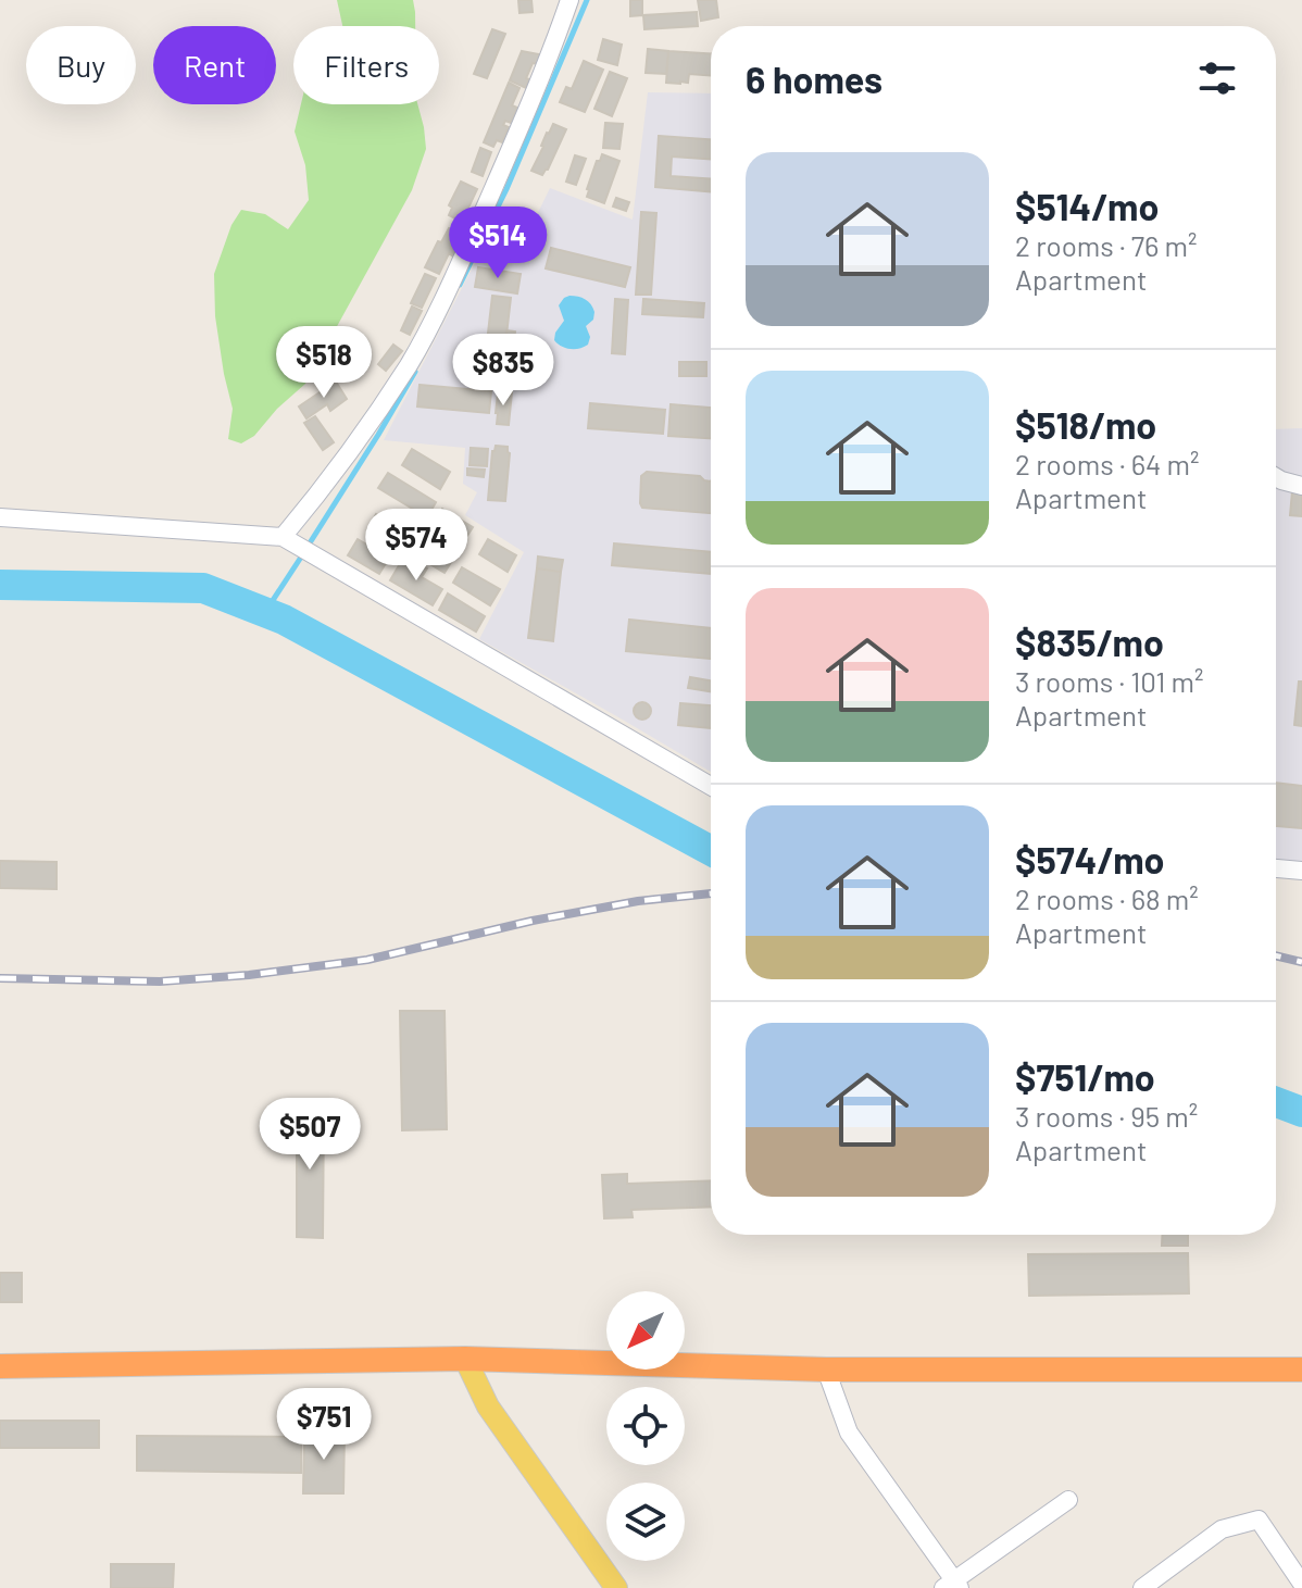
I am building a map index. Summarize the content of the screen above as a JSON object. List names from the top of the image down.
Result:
{
  "north": "bottom left",
  "page": {
    "chip": ["Buy", "Rent", "Filters"],
    "heading": "6 homes",
    "list": [
      {
        "name": "$514/mo",
        "note": "2 rooms · 76 m² · Apartment"
      },
      {
        "name": "$518/mo",
        "note": "2 rooms · 64 m² · Apartment"
      },
      {
        "name": "$835/mo",
        "note": "3 rooms · 101 m² · Apartment"
      },
      {
        "name": "$574/mo",
        "note": "2 rooms · 68 m² · Apartment"
      },
      {
        "name": "$751/mo",
        "note": "3 rooms · 95 m² · Apartment"
      }
    ],
    "price": [
      "$514",
      "$518",
      "$835",
      "$574",
      "$507",
      "$751"
    ]
  }
}
